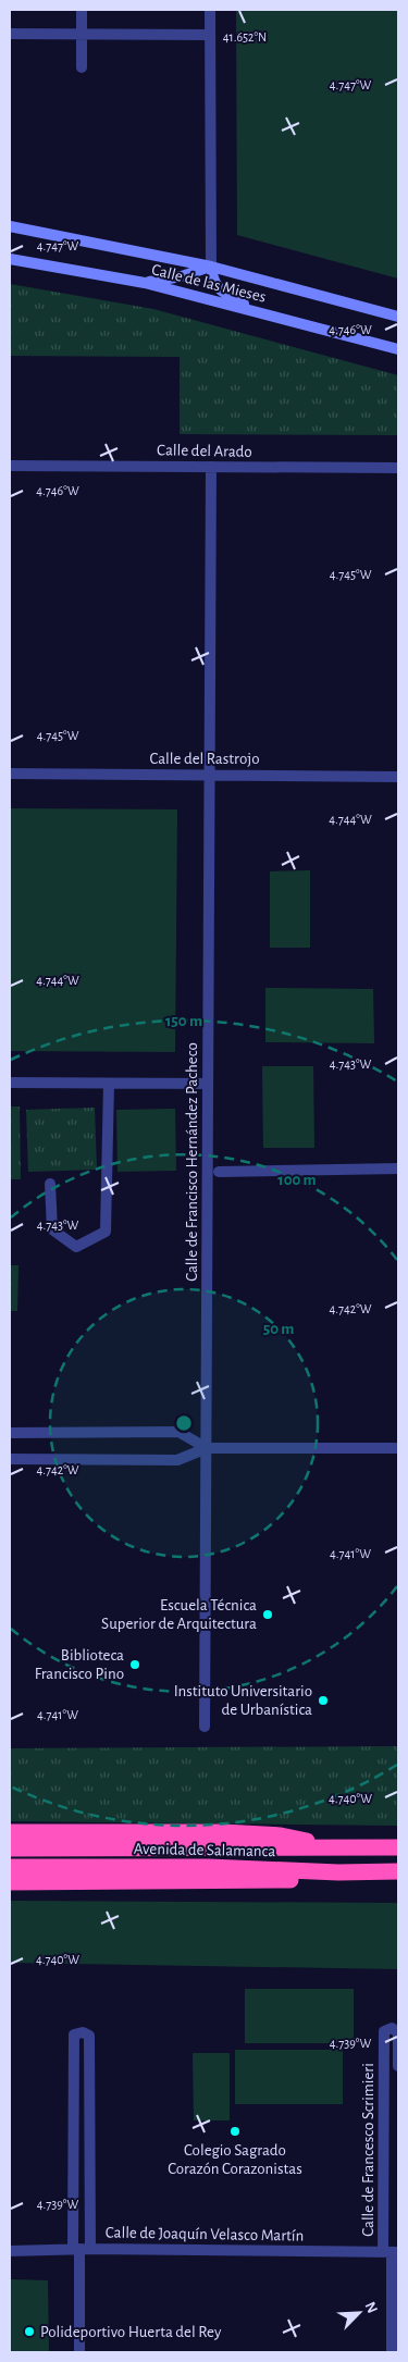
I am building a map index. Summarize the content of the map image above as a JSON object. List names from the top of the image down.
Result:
{
  "streets": {
    "highway": ["Avenida de Salamanca"],
    "main road": ["Calle de las Mieses"],
    "street": [
      "Calle del Arado",
      "Calle del Rastrojo",
      "Calle de Francisco Hernández Pacheco",
      "Calle de Francesco Scrimieri",
      "Calle de Joaquín Velasco Martín"
    ]
  },
  "crossings": [
    ["Calle del Arado", "Calle de Francisco Hernández Pacheco"],
    ["Calle del Rastrojo", "Calle de Francisco Hernández Pacheco"],
    ["Calle de Francesco Scrimieri", "Calle de Joaquín Velasco Martín"]
  ],
  "places": [
    "Escuela Técnica Superior de Arquitectura",
    "Biblioteca Francisco Pino",
    "Instituto Universitario de Urbanística",
    "Colegio Sagrado Corazón Corazonistas",
    "Polideportivo Huerta del Rey"
  ],
  "north": "top right",
  "coordinates": [
    "41.652°N",
    "4.747°W",
    "4.746°W",
    "4.745°W",
    "4.744°W",
    "4.743°W",
    "4.742°W",
    "4.741°W",
    "4.740°W",
    "4.739°W"
  ],
  "rings": ["150 m", "100 m", "50 m"]
}
